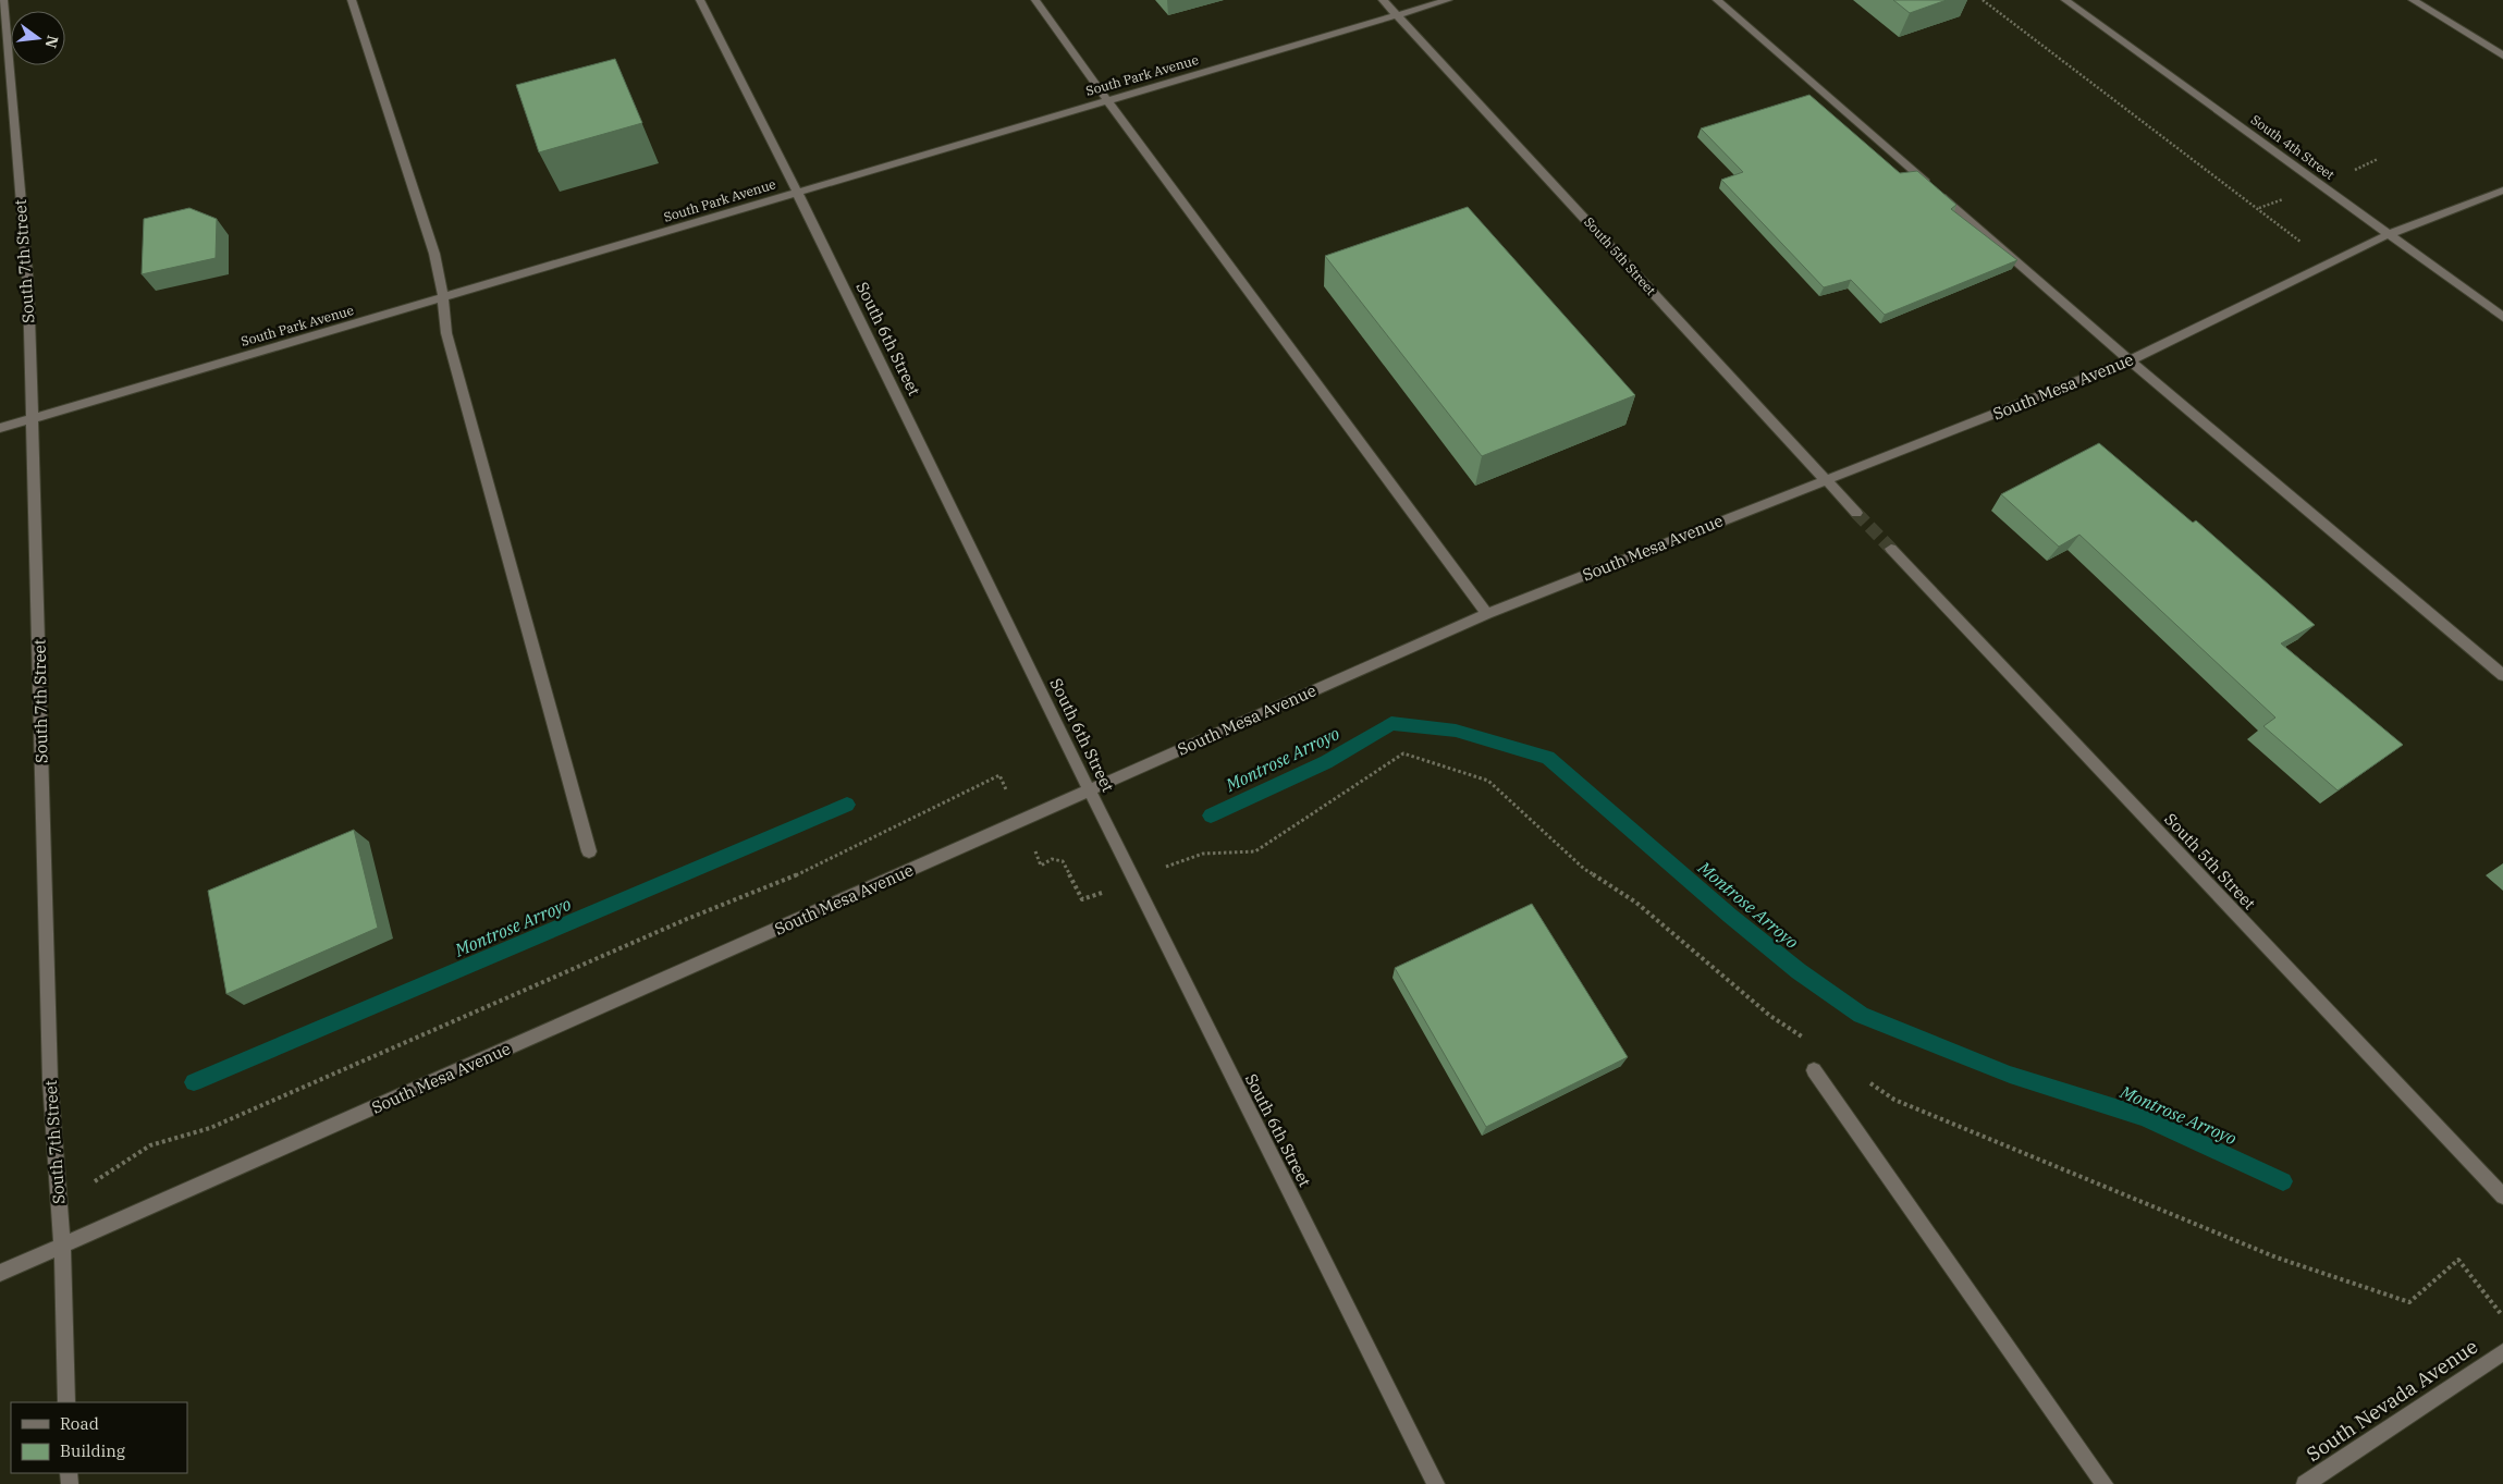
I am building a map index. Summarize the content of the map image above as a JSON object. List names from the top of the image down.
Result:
{
  "streets": {
    "street": [
      "South Park Avenue",
      "South 4th Street",
      "South 5th Street",
      "South 7th Street",
      "South 6th Street",
      "South Mesa Avenue",
      "South Nevada Avenue"
    ]
  },
  "crossings": [
    ["South Park Avenue", "South 5th Street"],
    ["South Park Avenue", "South 7th Street"],
    ["South Park Avenue", "South 6th Street"],
    ["South 4th Street", "South Mesa Avenue"],
    ["South 5th Street", "South Mesa Avenue"],
    ["South 7th Street", "South Mesa Avenue"],
    ["South 6th Street", "South Mesa Avenue"]
  ],
  "water": ["Montrose Arroyo"],
  "legend": ["Road", "Building"],
  "north": "right"
}
